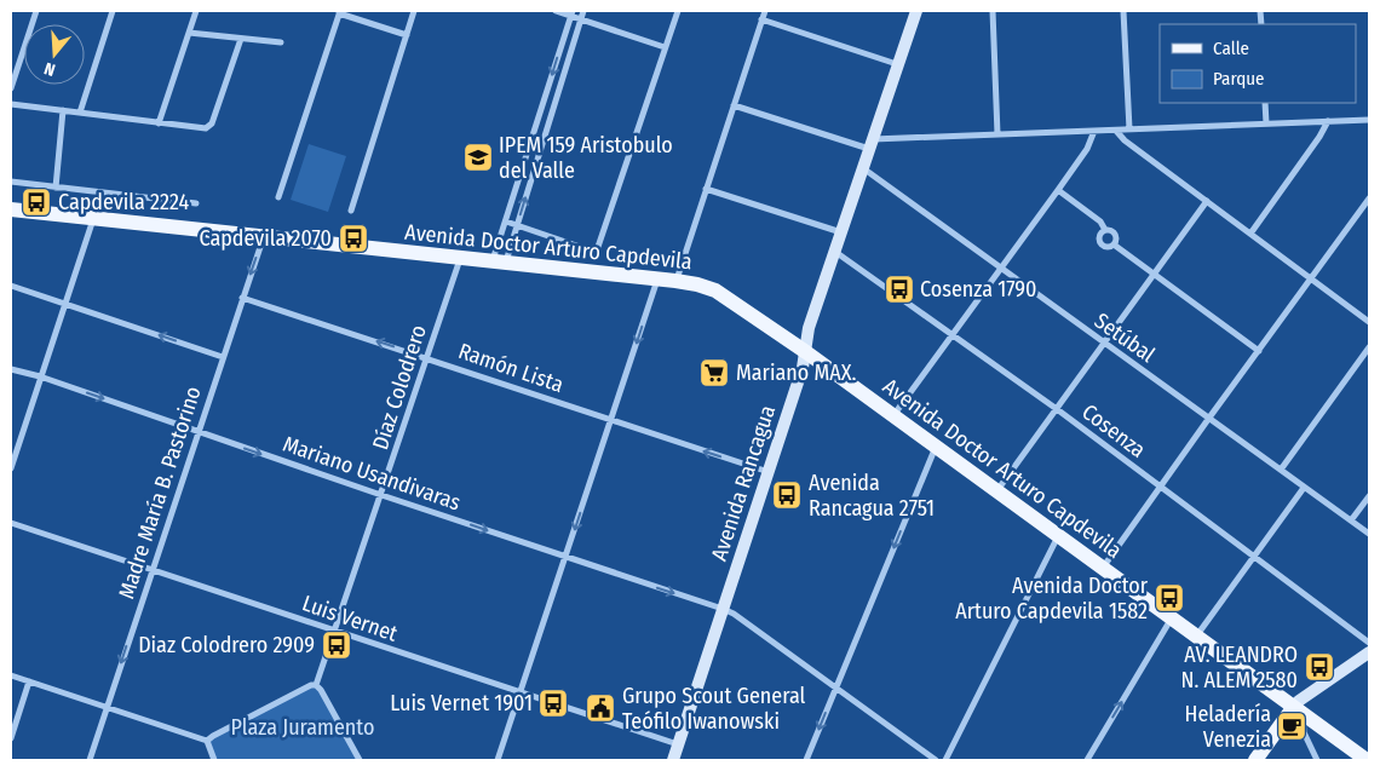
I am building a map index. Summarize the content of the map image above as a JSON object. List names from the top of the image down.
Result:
{
  "streets": {
    "main road": ["Avenida Doctor Arturo Capdevila", "Avenida Rancagua"],
    "street": [
      "Setúbal",
      "Ramón Lista",
      "Díaz Colodrero",
      "Cosenza",
      "Mariano Usandivaras",
      "Madre María B. Pastorino",
      "Luis Vernet"
    ]
  },
  "crossings": [
    ["Avenida Doctor Arturo Capdevila", "Díaz Colodrero"],
    ["Avenida Doctor Arturo Capdevila", "Avenida Rancagua"],
    ["Avenida Doctor Arturo Capdevila", "Madre María B. Pastorino"],
    ["Setúbal", "Avenida Rancagua"],
    ["Ramón Lista", "Díaz Colodrero"],
    ["Ramón Lista", "Avenida Rancagua"],
    ["Ramón Lista", "Madre María B. Pastorino"],
    ["Díaz Colodrero", "Mariano Usandivaras"],
    ["Díaz Colodrero", "Luis Vernet"],
    ["Cosenza", "Avenida Rancagua"],
    ["Mariano Usandivaras", "Avenida Rancagua"],
    ["Mariano Usandivaras", "Madre María B. Pastorino"],
    ["Avenida Rancagua", "Luis Vernet"],
    ["Madre María B. Pastorino", "Luis Vernet"]
  ],
  "one_way": ["Ramón Lista", "Mariano Usandivaras", "Madre María B. Pastorino"],
  "parks": ["Plaza Juramento"],
  "places": {
    "school or university": ["IPEM 159 Aristobulo del Valle"],
    "bus stop": [
      "Capdevila 2224",
      "Capdevila 2070",
      "Cosenza 1790",
      "Avenida Rancagua 2751",
      "Avenida Doctor Arturo Capdevila 1582",
      "Diaz Colodrero 2909",
      "AV. LEANDRO N. ALEM 2580",
      "Luis Vernet 1901"
    ],
    "supermarket": ["Mariano MAX."],
    "public building": ["Grupo Scout General Teófilo Iwanowski"],
    "cafe": ["Heladería Venezia"]
  },
  "legend": ["Calle", "Parque"],
  "north": "bottom"
}
